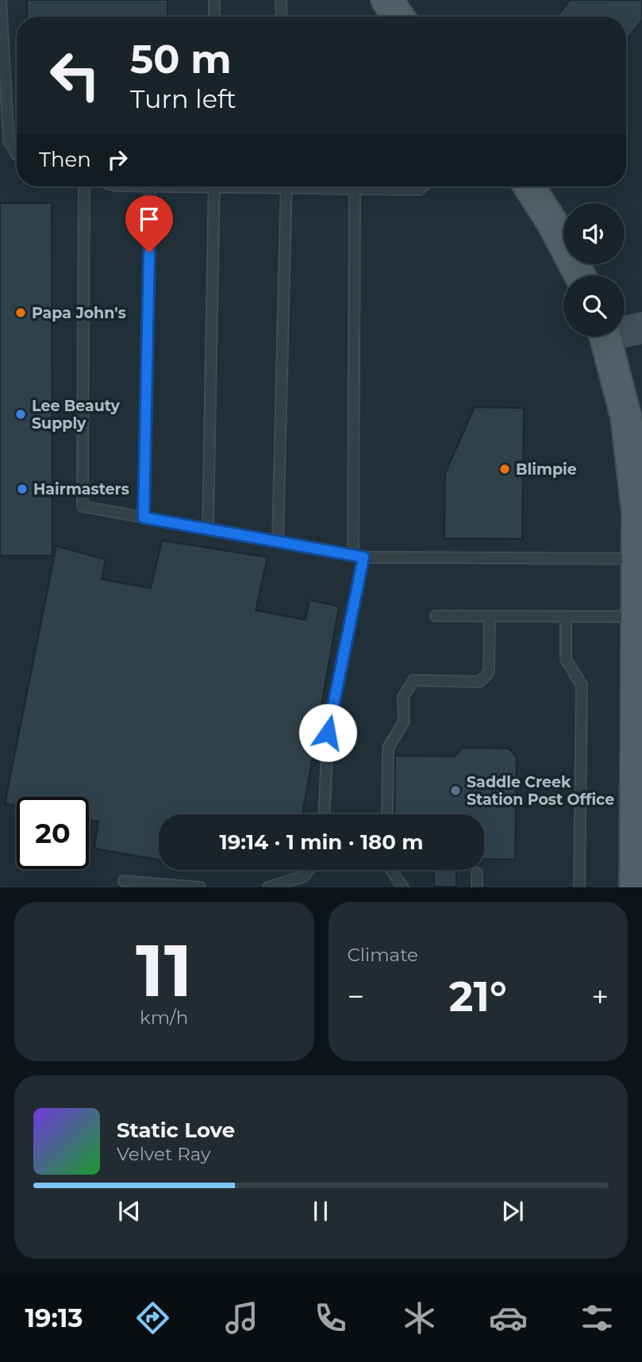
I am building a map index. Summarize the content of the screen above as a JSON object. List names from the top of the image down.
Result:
{
  "places": [
    "Papa John's",
    "Lee Beauty Supply",
    "Blimpie",
    "Hairmasters",
    "Saddle Creek Station Post Office"
  ],
  "page": {
    "turn": ["50 m", "Turn left"],
    "then": "Then",
    "limit": "20",
    "trip": "19:14 · 1 min · 180 m",
    "tile": [
      ["11", "km/h"],
      "Climate"
    ],
    "heat": ["−", "21°", "+"],
    "song": ["Static Love", "Velvet Ray"],
    "tabs": "19:13"
  }
}
